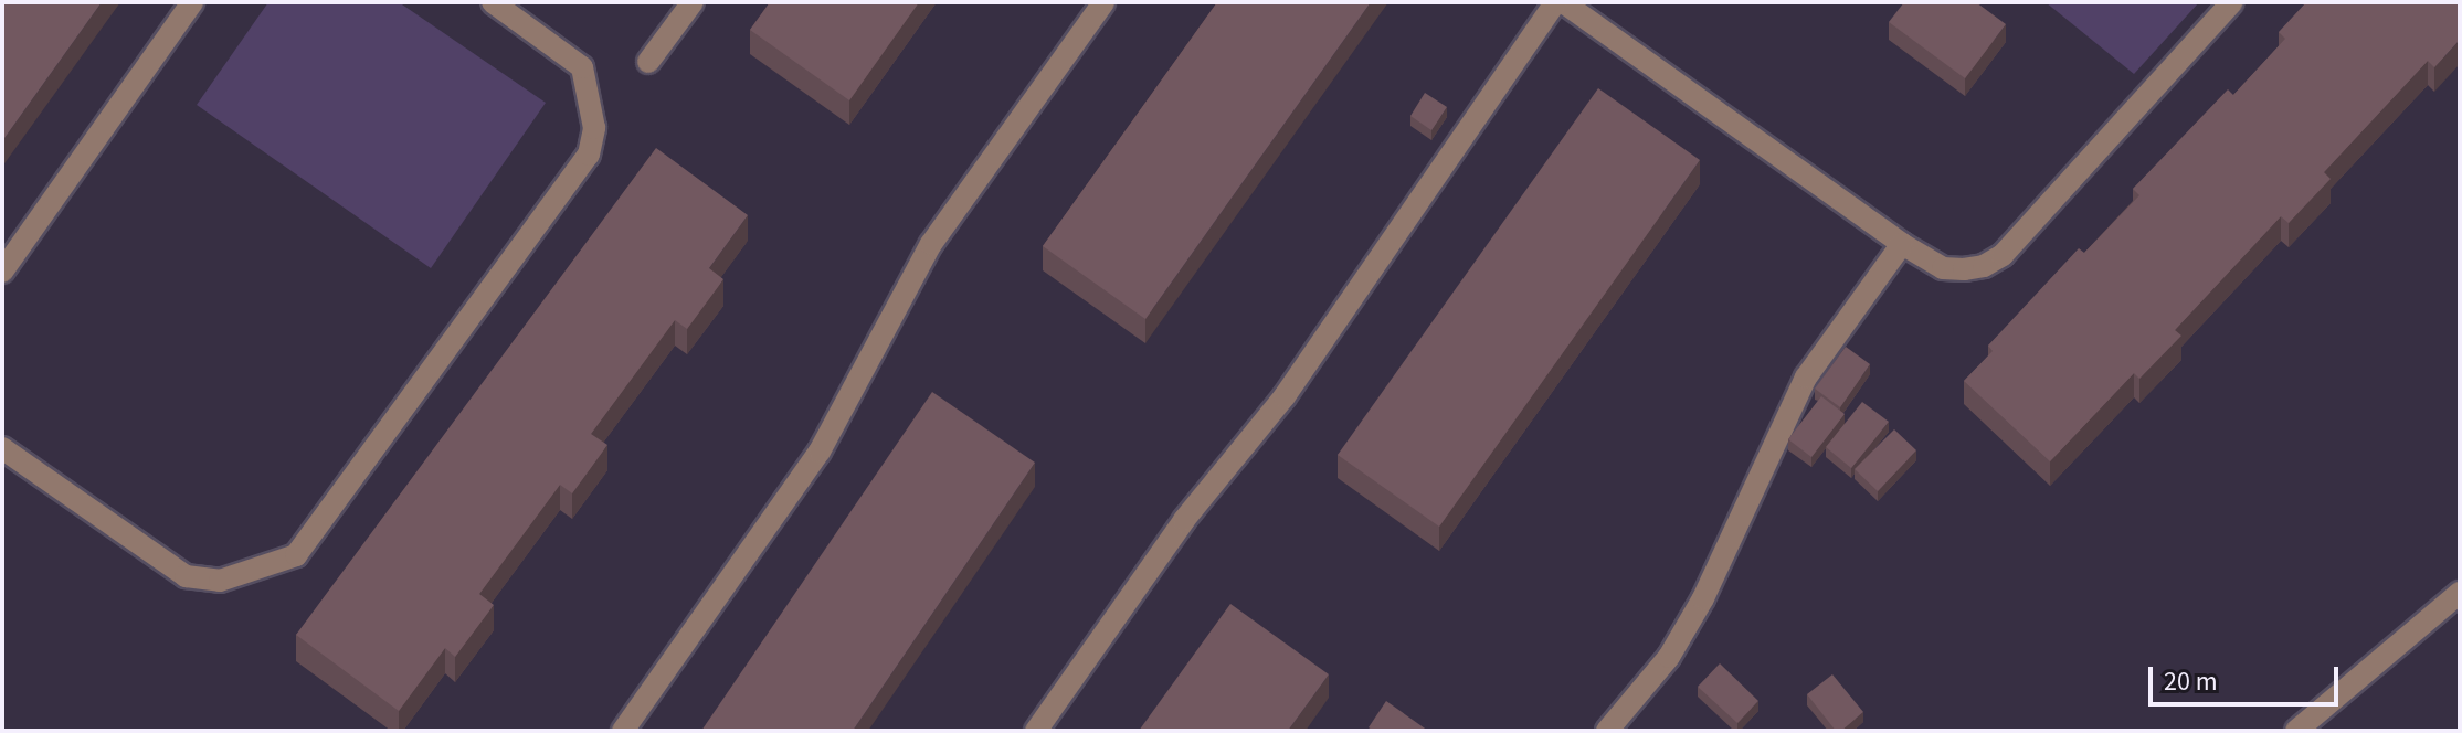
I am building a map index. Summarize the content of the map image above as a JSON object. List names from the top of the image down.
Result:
{
  "scale_bar": "20 m"
}
